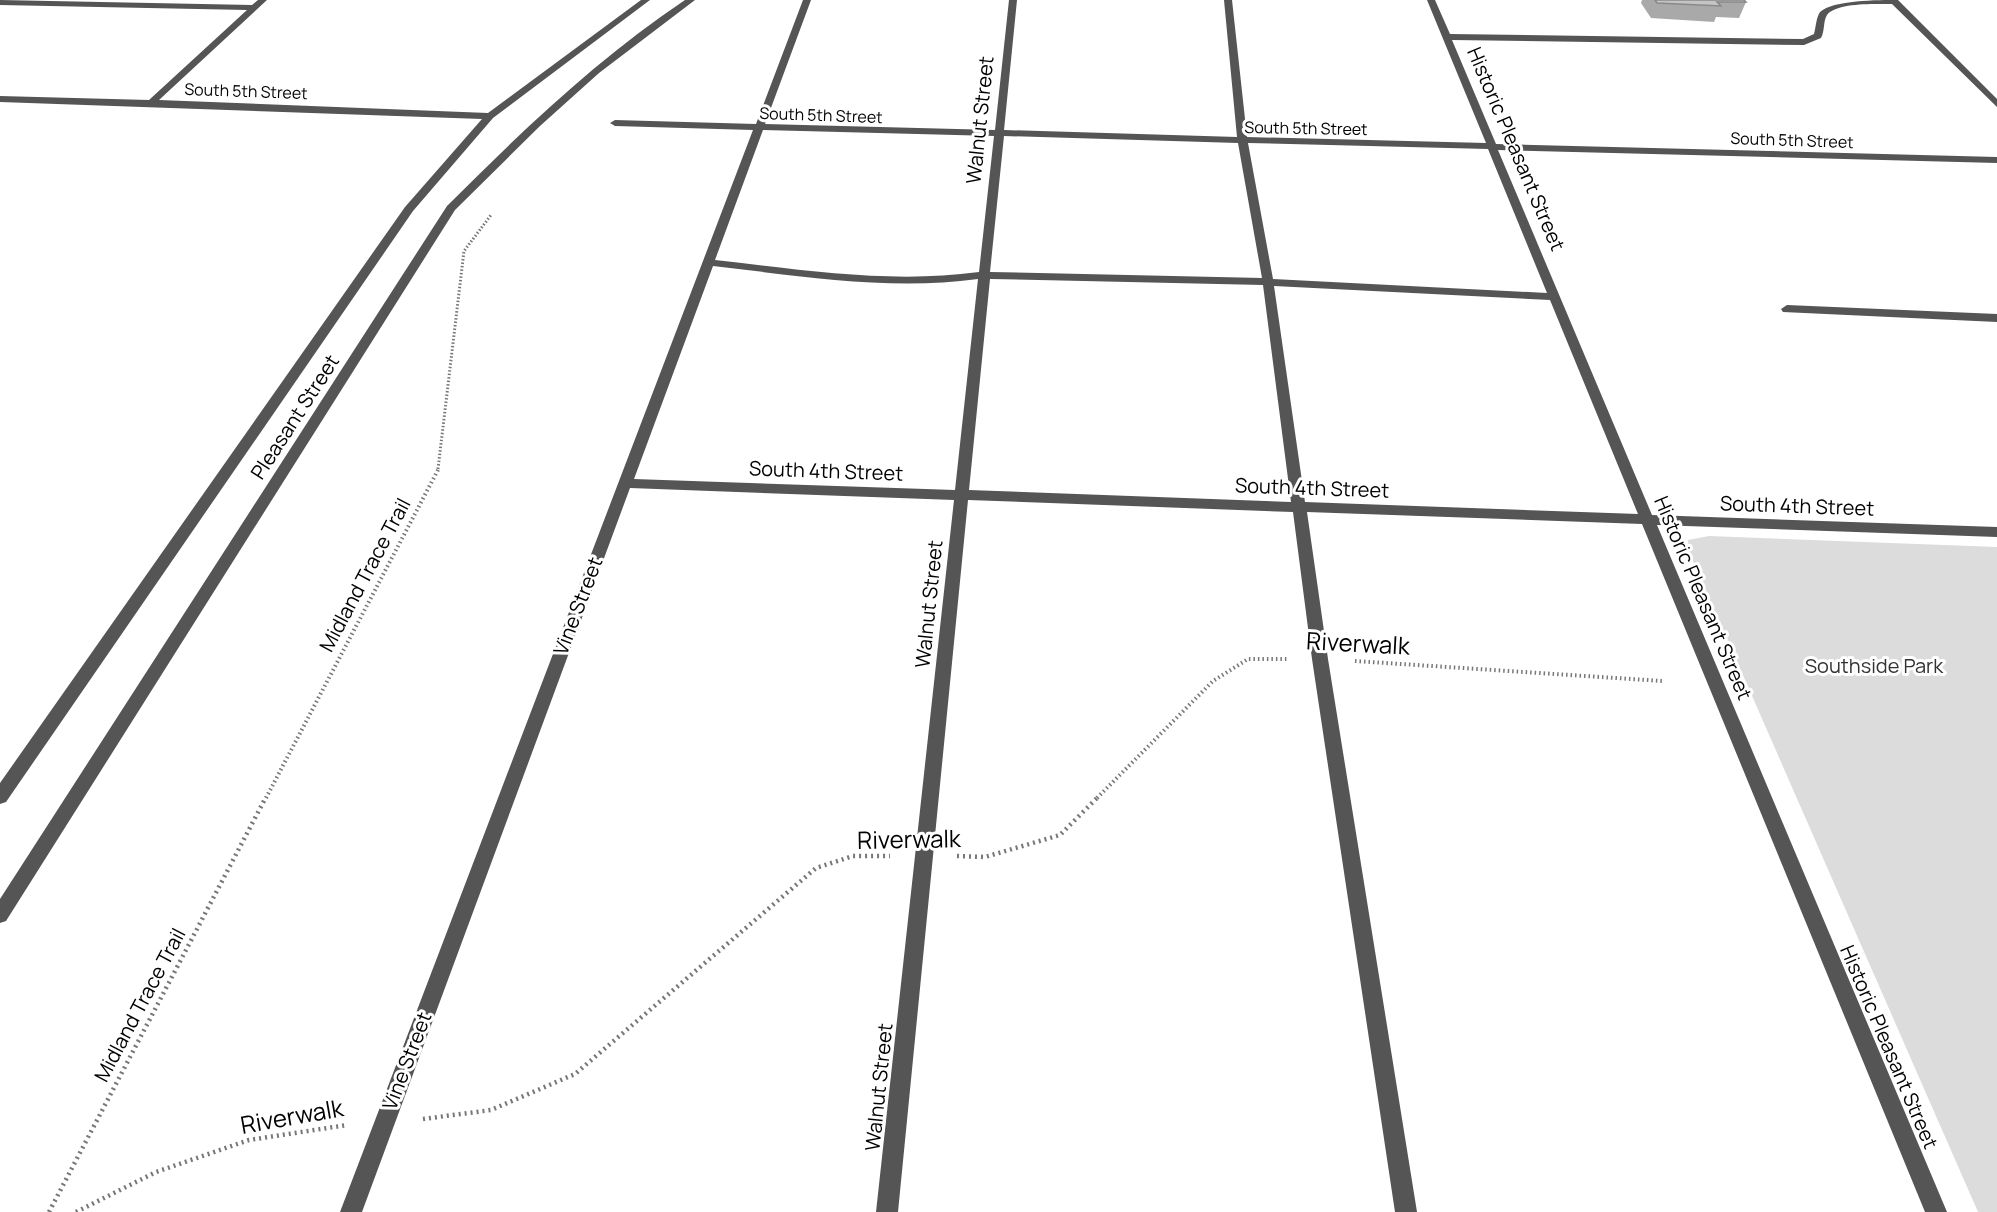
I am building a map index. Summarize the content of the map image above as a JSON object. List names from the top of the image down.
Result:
{
  "streets": {
    "street": [
      "South 5th Street",
      "Walnut Street",
      "Historic Pleasant Street",
      "Pleasant Street",
      "South 4th Street",
      "Vine Street"
    ],
    "path": ["Midland Trace Trail", "Riverwalk"]
  },
  "crossings": [
    ["South 5th Street", "Walnut Street"],
    ["South 5th Street", "Historic Pleasant Street"],
    ["South 5th Street", "Pleasant Street"],
    ["South 5th Street", "Vine Street"],
    ["Walnut Street", "South 4th Street"],
    ["Walnut Street", "Riverwalk"],
    ["Historic Pleasant Street", "South 4th Street"],
    ["South 4th Street", "Vine Street"],
    ["Vine Street", "Riverwalk"]
  ],
  "parks": ["Southside Park"]
}
